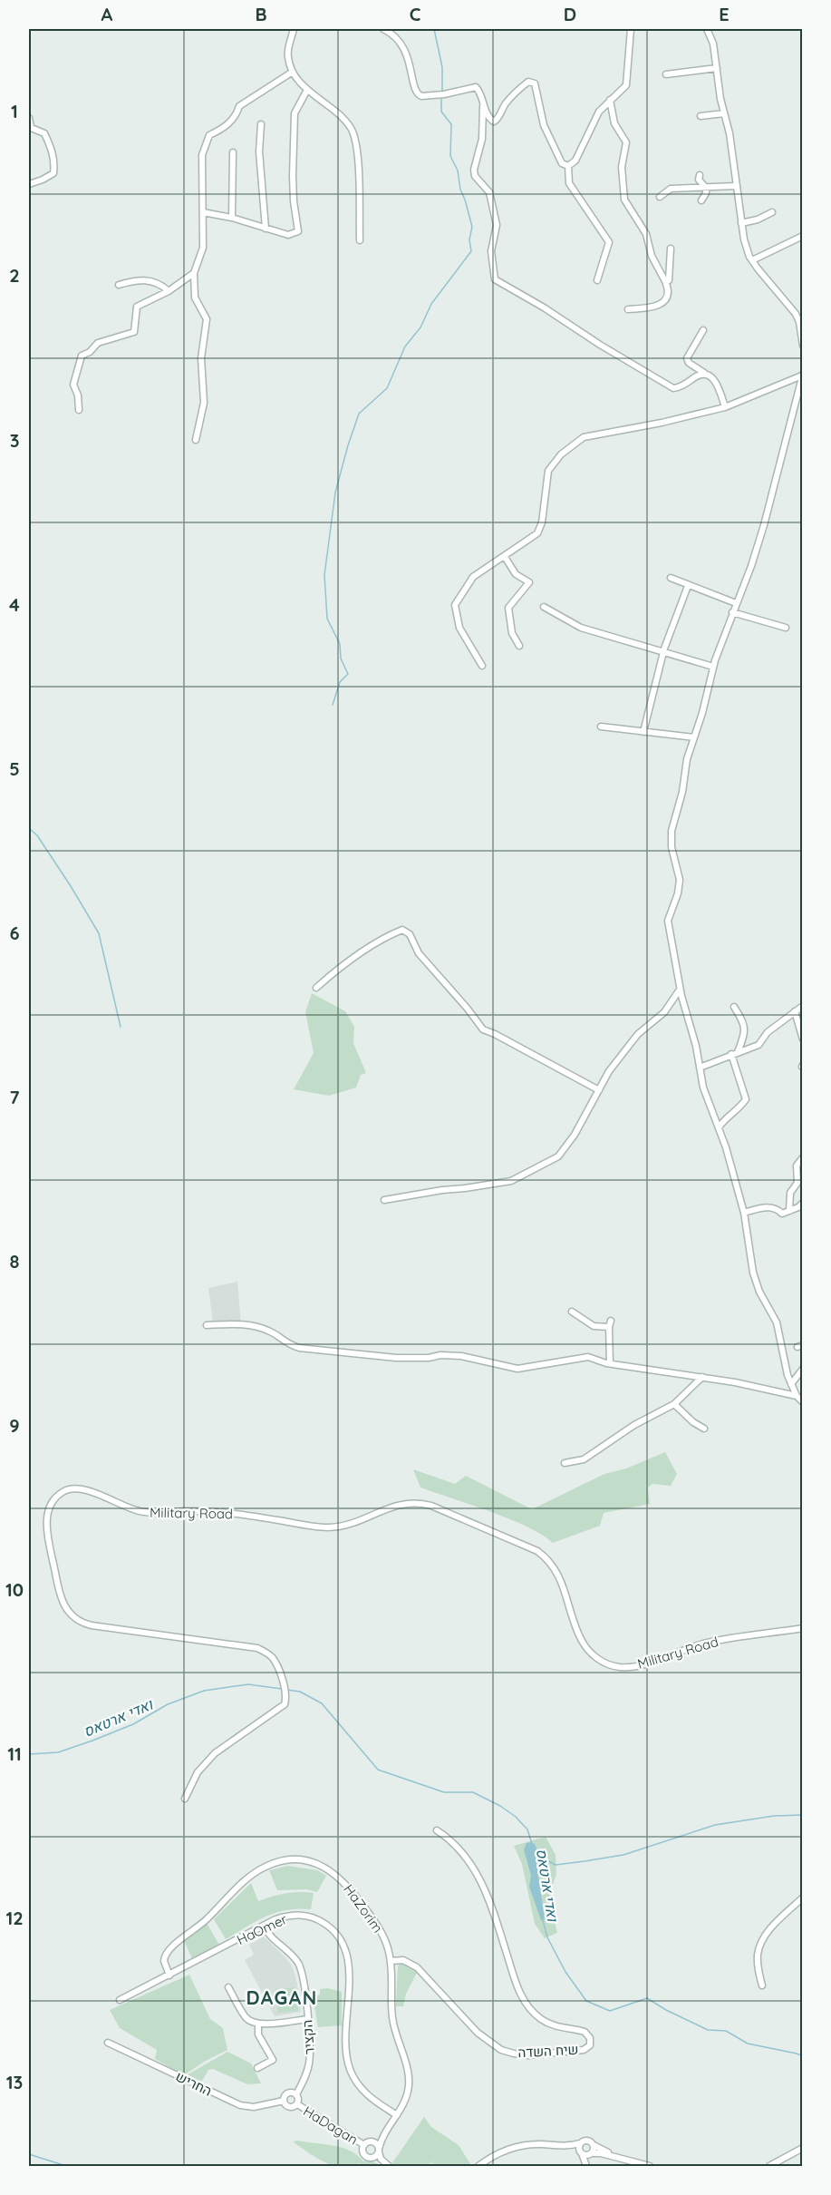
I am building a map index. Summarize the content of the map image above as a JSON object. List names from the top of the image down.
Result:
{
  "streets": {
    "street": [
      "Military Road",
      "HaZorim",
      "HaOmer",
      "הקציר",
      "שיח השדה",
      "החריש",
      "HaDagan"
    ]
  },
  "crossings": [
    ["HaZorim", "HaOmer"],
    ["HaZorim", "שיח השדה"],
    ["HaZorim", "HaDagan"],
    ["HaOmer", "הקציר"],
    ["הקציר", "החריש"],
    ["הקציר", "HaDagan"],
    ["החריש", "HaDagan"]
  ],
  "districts": ["DAGAN"],
  "water": ["ואדי ארטאס"],
  "grid": {
    "columns": [
      "A",
      "B",
      "C",
      "D",
      "E"
    ],
    "rows": [
      "1",
      "2",
      "3",
      "4",
      "5",
      "6",
      "7",
      "8",
      "9",
      "10",
      "11",
      "12",
      "13"
    ]
  }
}
